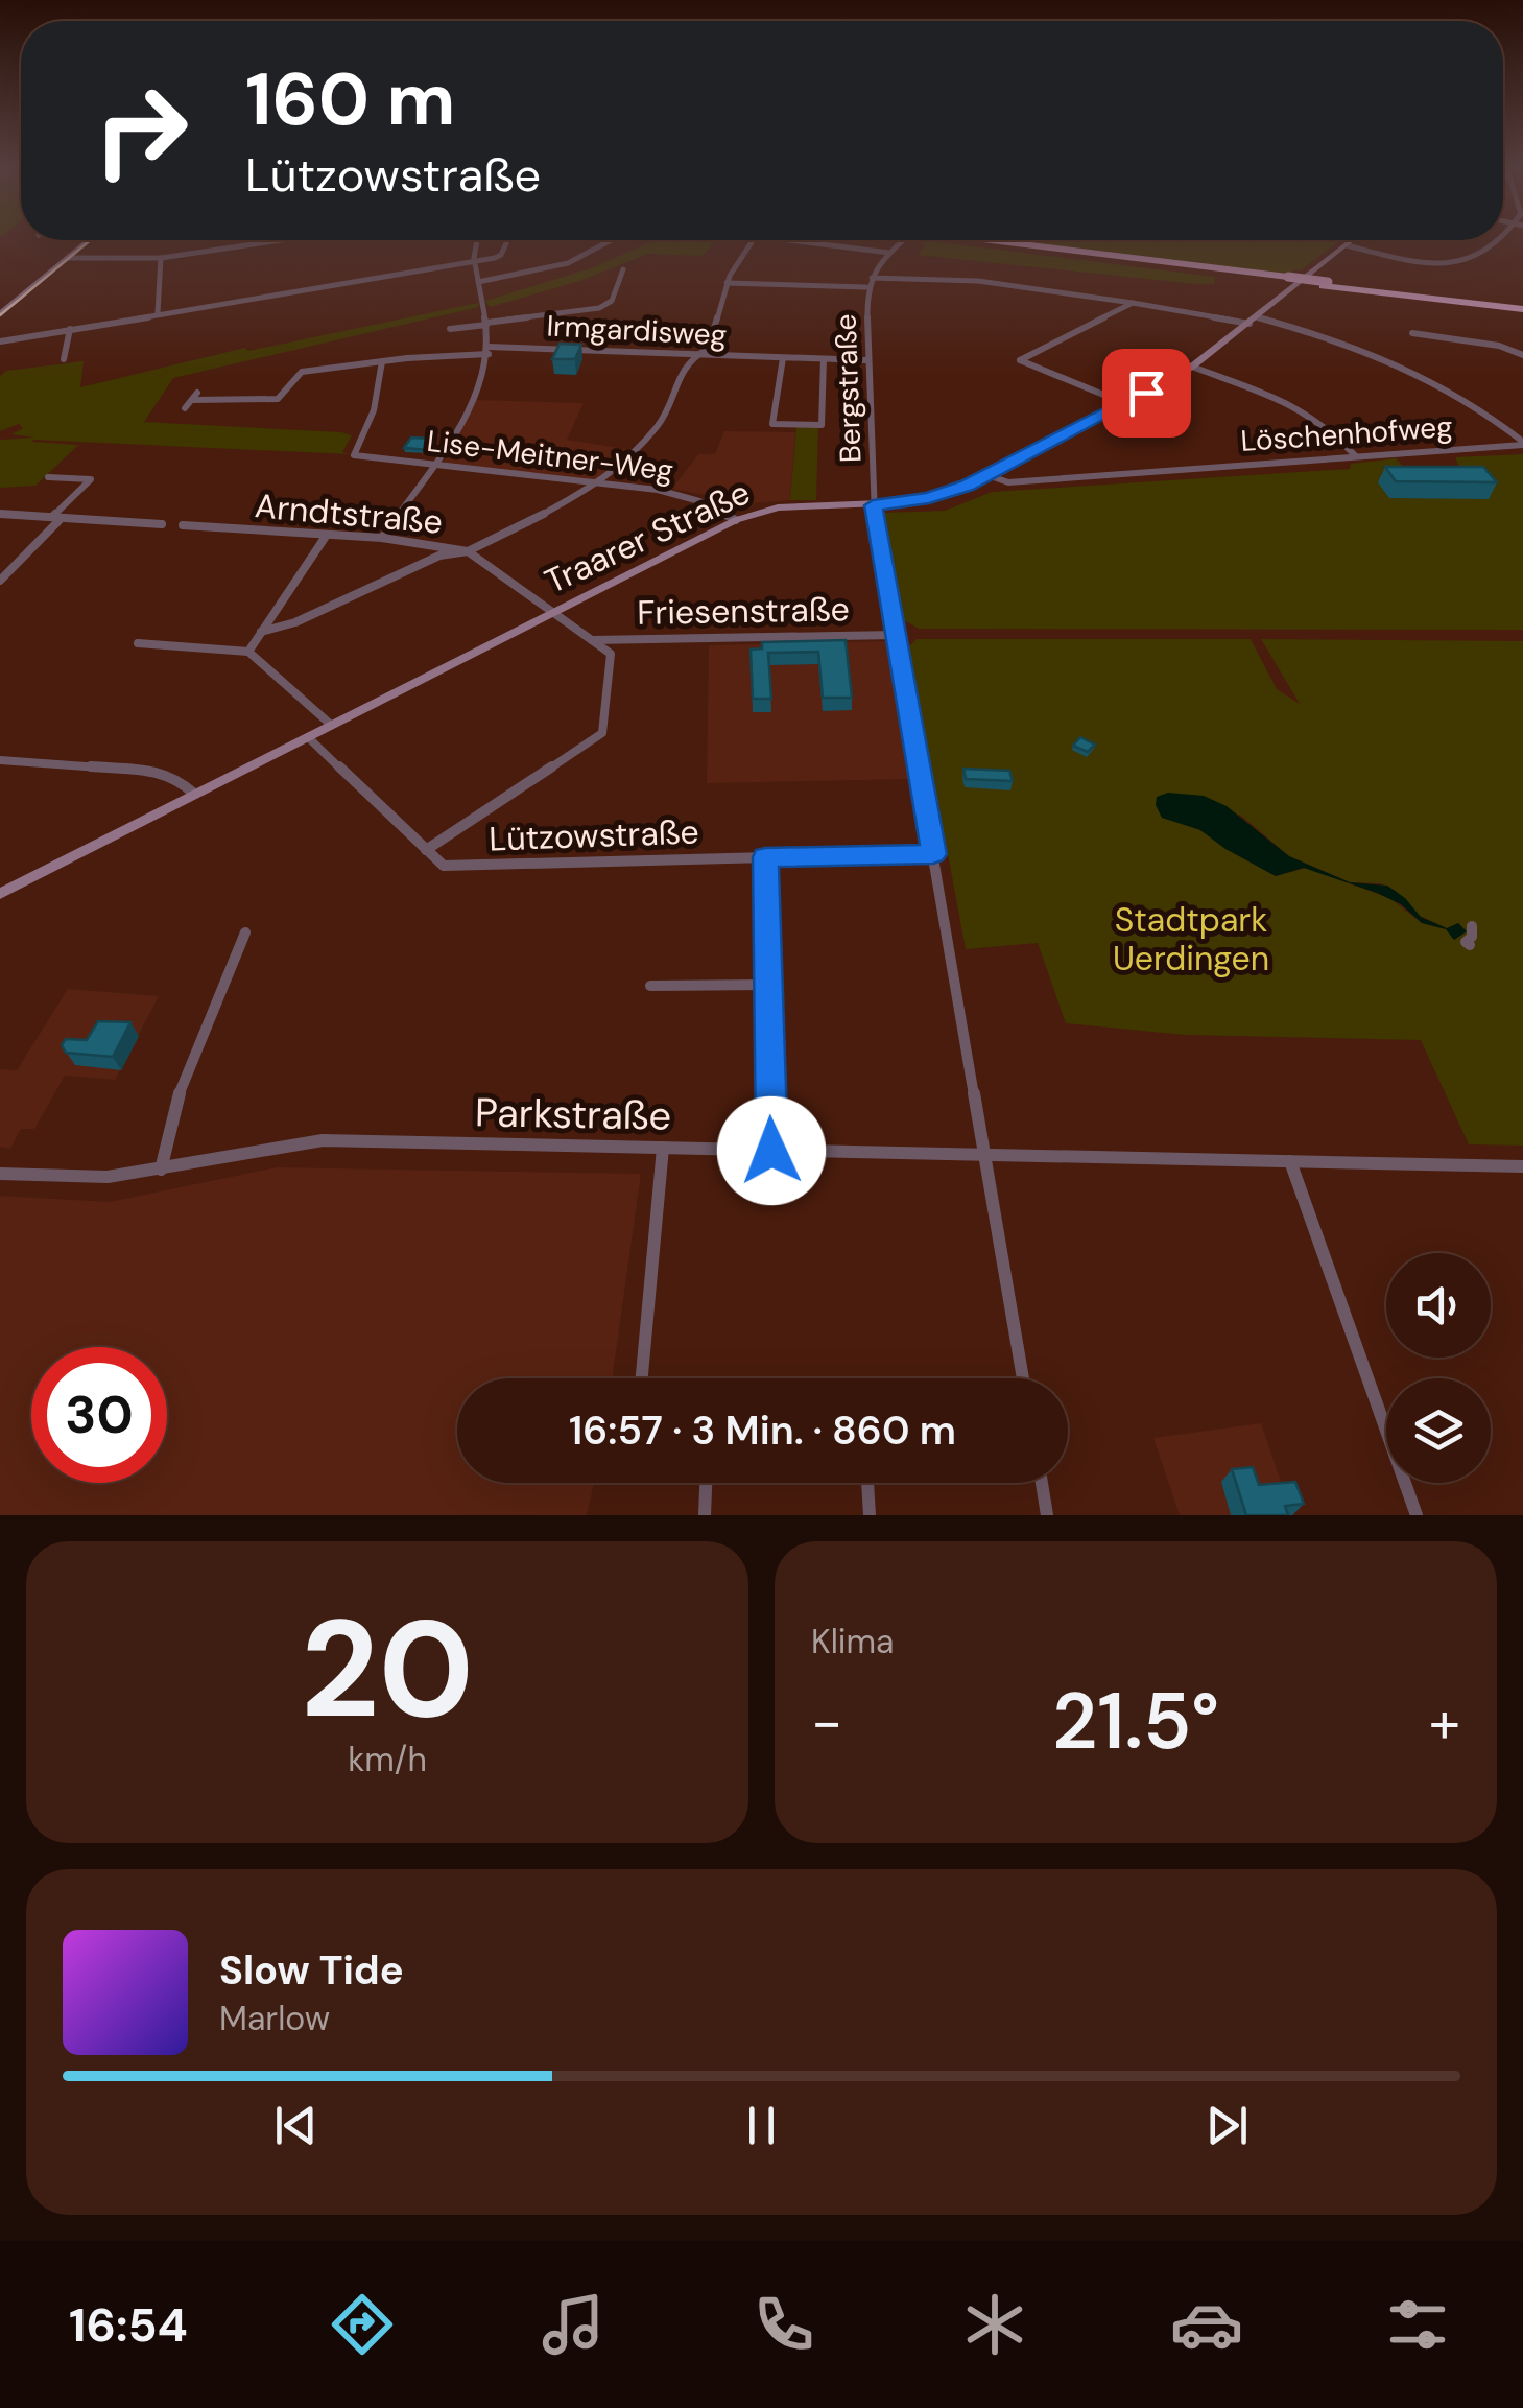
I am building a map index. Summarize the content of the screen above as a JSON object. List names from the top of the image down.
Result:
{
  "streets": {
    "street": [
      "Irmgardisweg",
      "Bergstraße",
      "Löschenhofweg",
      "Lise-Meitner-Weg",
      "Arndtstraße",
      "Traarer Straße",
      "Friesenstraße",
      "Lützowstraße",
      "Parkstraße"
    ]
  },
  "crossings": [
    ["Irmgardisweg", "Bergstraße"],
    ["Irmgardisweg", "Lise-Meitner-Weg"],
    ["Bergstraße", "Traarer Straße"],
    ["Bergstraße", "Friesenstraße"],
    ["Bergstraße", "Lützowstraße"],
    ["Bergstraße", "Parkstraße"],
    ["Löschenhofweg", "Traarer Straße"],
    ["Lise-Meitner-Weg", "Traarer Straße"],
    ["Arndtstraße", "Traarer Straße"],
    ["Traarer Straße", "Lützowstraße"]
  ],
  "parks": ["Stadtpark Uerdingen"],
  "page": {
    "turn": ["160 m", "Lützowstraße"],
    "limit": "30",
    "trip": "16:57 · 3 Min. · 860 m",
    "tile": [
      ["20", "km/h"],
      "Klima"
    ],
    "heat": ["−", "21.5°", "+"],
    "song": ["Slow Tide", "Marlow"],
    "tabs": "16:54"
  }
}
